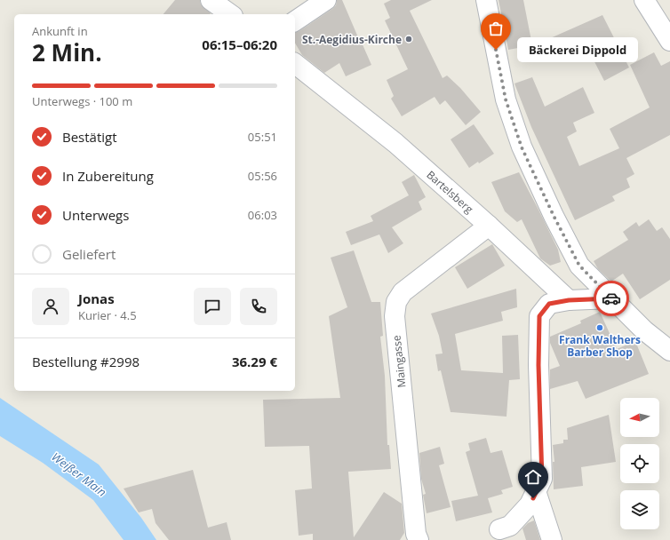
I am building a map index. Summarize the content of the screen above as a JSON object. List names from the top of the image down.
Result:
{
  "streets": {
    "street": ["Bartelsberg", "Maingasse"]
  },
  "crossings": [
    ["Bartelsberg", "Maingasse"]
  ],
  "water": ["Weißer Main"],
  "places": ["St.-Aegidius-Kirche", "Bäckerei Dippold", "Frank Walthers Barber Shop"],
  "north": "left",
  "page": {
    "heading": ["2 Min.", "Ankunft in", "06:15–06:20"],
    "panel": [
      "Jonas",
      "Kurier · 4.5",
      "Bestellung #2998",
      "36.29 €"
    ],
    "bubble": "Bäckerei Dippold",
    "bar": "Unterwegs · 100 m",
    "list": [
      ["Bestätigt", "05:51"],
      ["In Zubereitung", "05:56"],
      ["Unterwegs", "06:03"],
      "Geliefert"
    ]
  }
}
